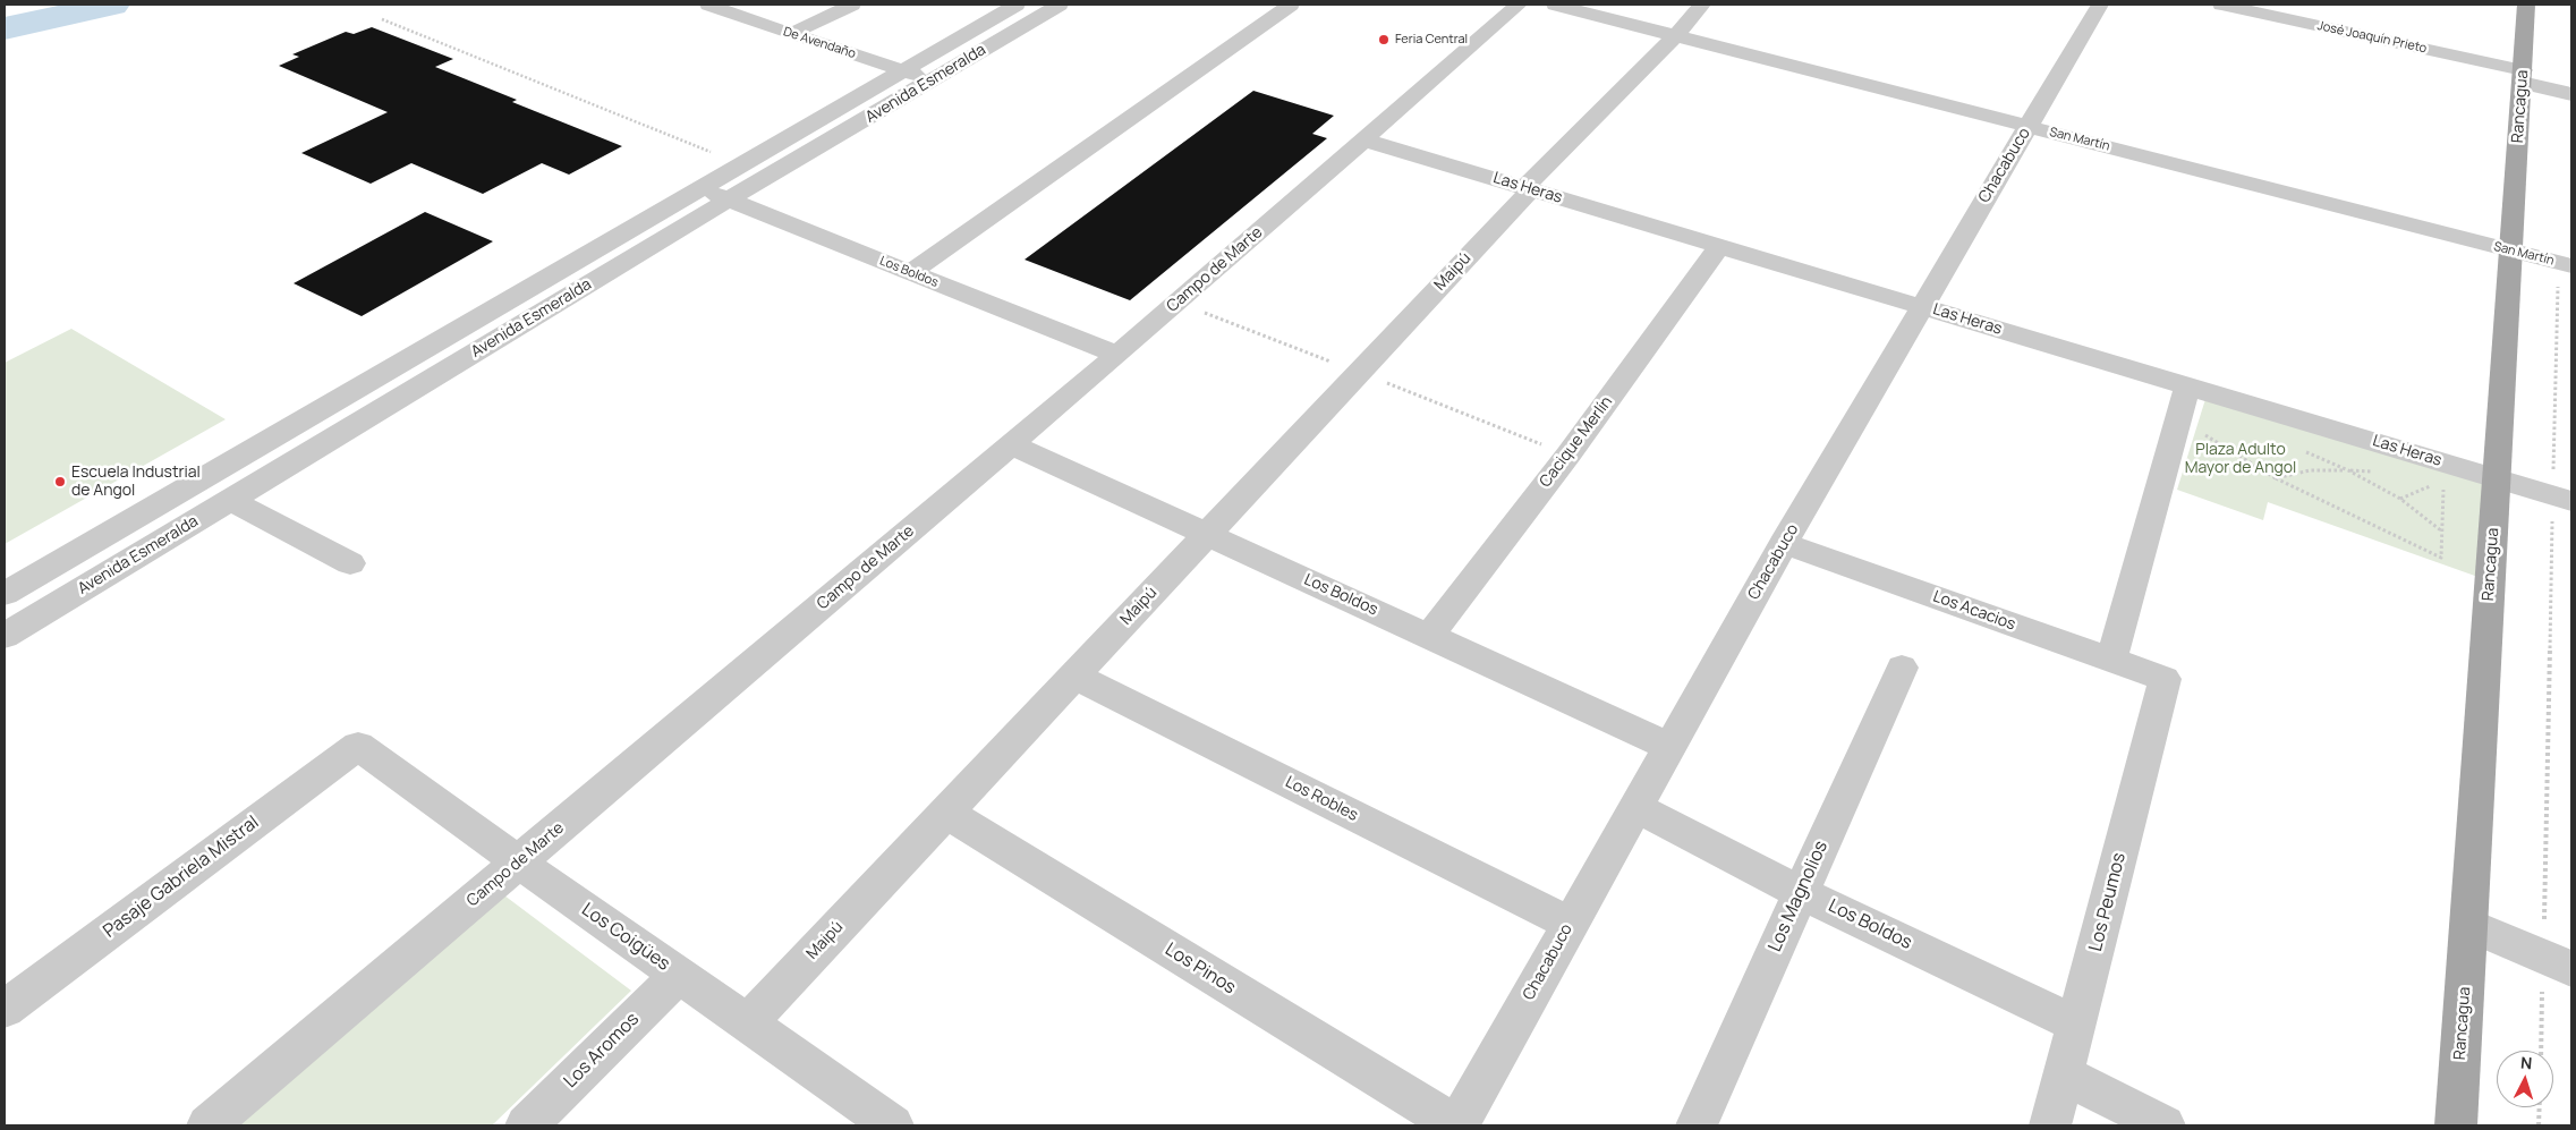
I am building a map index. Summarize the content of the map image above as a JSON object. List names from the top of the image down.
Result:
{
  "streets": {
    "main road": ["Rancagua"],
    "street": [
      "José Joaquín Prieto",
      "De Avendaño",
      "Avenida Esmeralda",
      "San Martín",
      "Chacabuco",
      "Las Heras",
      "Campo de Marte",
      "Los Boldos",
      "Maipú",
      "Cacique Merlín",
      "Los Acacios",
      "Los Robles",
      "Pasaje Gabriela Mistral",
      "Los Magnolios",
      "Los Peumos",
      "Los Coigües",
      "Los Pinos",
      "Los Aromos"
    ]
  },
  "crossings": [
    ["José Joaquín Prieto", "Rancagua"],
    ["De Avendaño", "Avenida Esmeralda"],
    ["Avenida Esmeralda", "Los Boldos"],
    ["Rancagua", "San Martín"],
    ["Rancagua", "Las Heras"],
    ["San Martín", "Chacabuco"],
    ["San Martín", "Maipú"],
    ["Chacabuco", "Las Heras"],
    ["Chacabuco", "Los Boldos"],
    ["Chacabuco", "Los Acacios"],
    ["Chacabuco", "Los Robles"],
    ["Chacabuco", "Los Pinos"],
    ["Las Heras", "Campo de Marte"],
    ["Las Heras", "Maipú"],
    ["Las Heras", "Cacique Merlín"],
    ["Campo de Marte", "Los Boldos"],
    ["Campo de Marte", "Los Coigües"],
    ["Los Boldos", "Maipú"],
    ["Los Boldos", "Cacique Merlín"],
    ["Los Boldos", "Los Magnolios"],
    ["Los Boldos", "Los Peumos"],
    ["Maipú", "Los Robles"],
    ["Maipú", "Los Coigües"],
    ["Maipú", "Los Pinos"],
    ["Los Acacios", "Los Peumos"],
    ["Pasaje Gabriela Mistral", "Los Coigües"],
    ["Los Coigües", "Los Aromos"]
  ],
  "parks": ["Plaza Adulto Mayor de Angol"],
  "places": ["Feria Central", "Escuela Industrial de Angol"],
  "north": "top"
}
